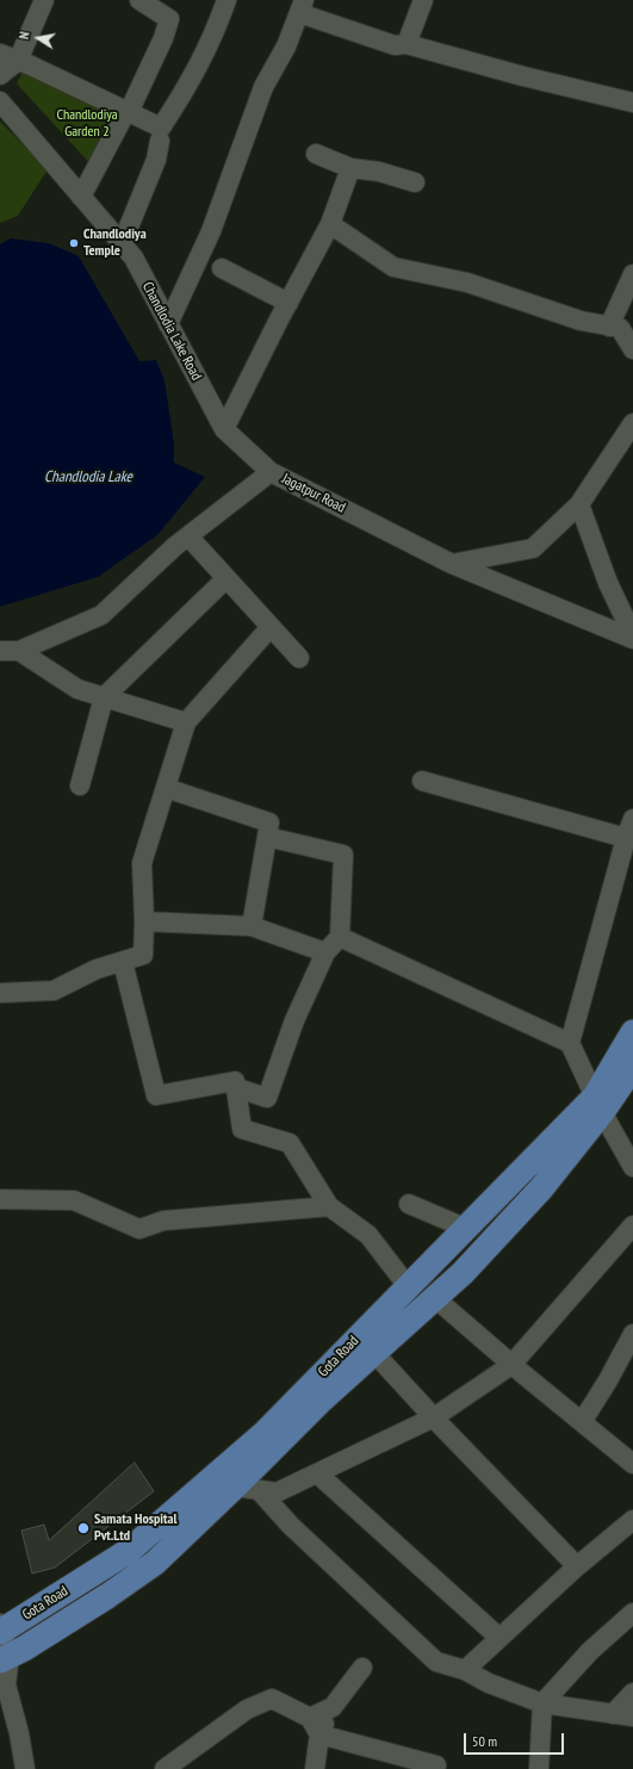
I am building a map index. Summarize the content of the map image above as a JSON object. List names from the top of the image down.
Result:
{
  "streets": {
    "main road": ["Gota Road"],
    "street": ["Chandlodia Lake Road", "Jagatpur Road"]
  },
  "crossings": [
    ["Chandlodia Lake Road", "Jagatpur Road"]
  ],
  "water": ["Chandlodia Lake"],
  "parks": ["Chandlodiya Garden 2"],
  "places": ["Chandlodiya Temple", "Samata Hospital Pvt.Ltd"],
  "scale_bar": "50 m",
  "north": "left"
}
